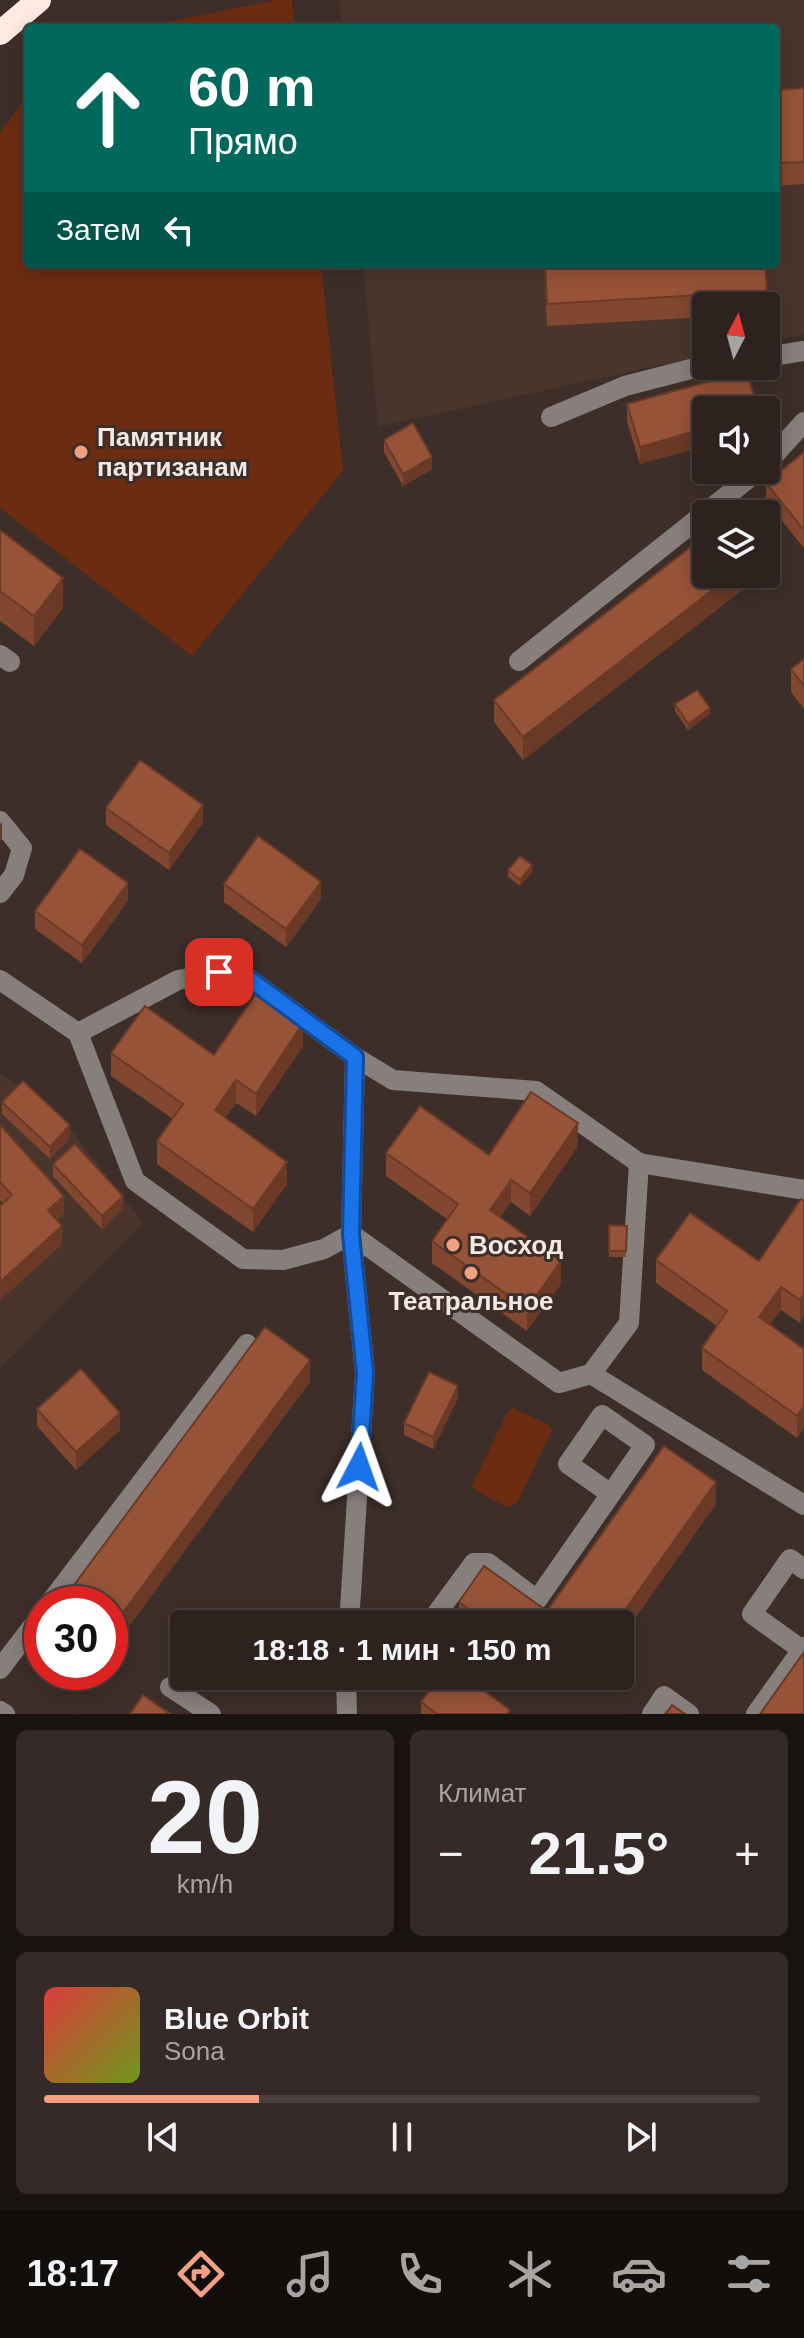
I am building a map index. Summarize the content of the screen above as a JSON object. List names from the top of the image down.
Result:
{
  "places": ["Памятник партизанам", "Восход", "Театральное"],
  "north": "top",
  "page": {
    "turn": ["60 m", "Прямо"],
    "then": "Затем",
    "limit": "30",
    "trip": "18:18 · 1 мин · 150 m",
    "tile": [
      ["20", "km/h"],
      "Климат"
    ],
    "heat": ["−", "21.5°", "+"],
    "song": ["Blue Orbit", "Sona"],
    "tabs": "18:17"
  }
}
